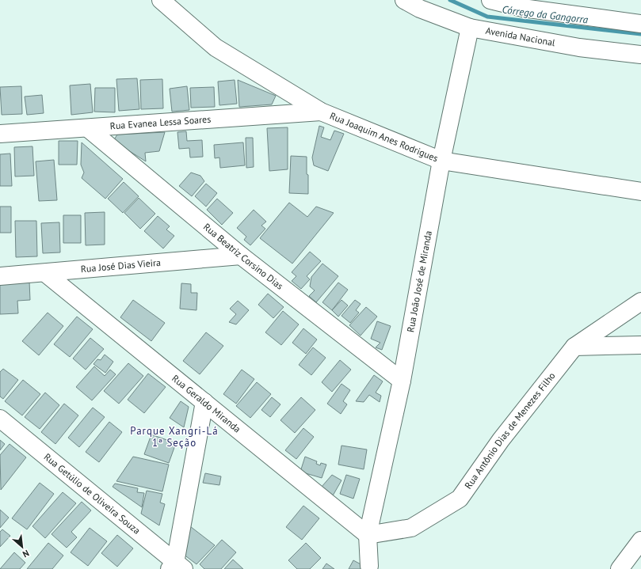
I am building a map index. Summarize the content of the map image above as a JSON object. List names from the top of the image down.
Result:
{
  "streets": {
    "street": [
      "Avenida Nacional",
      "Rua Evanea Lessa Soares",
      "Rua Joaquim Anes Rodrigues",
      "Rua Beatriz Corsino Dias",
      "Rua José Dias Vieira",
      "Rua João José de Miranda",
      "Rua Geraldo Miranda",
      "Rua Antônio Dias de Menezes Filho",
      "Rua Getúlio de Oliveira Souza"
    ]
  },
  "crossings": [
    ["Avenida Nacional", "Rua João José de Miranda"],
    ["Rua Evanea Lessa Soares", "Rua Joaquim Anes Rodrigues"],
    ["Rua Evanea Lessa Soares", "Rua Beatriz Corsino Dias"],
    ["Rua Joaquim Anes Rodrigues", "Rua João José de Miranda"],
    ["Rua Beatriz Corsino Dias", "Rua José Dias Vieira"],
    ["Rua Beatriz Corsino Dias", "Rua João José de Miranda"],
    ["Rua José Dias Vieira", "Rua Geraldo Miranda"],
    ["Rua João José de Miranda", "Rua Geraldo Miranda"],
    ["Rua João José de Miranda", "Rua Antônio Dias de Menezes Filho"],
    ["Rua Geraldo Miranda", "Rua Antônio Dias de Menezes Filho"]
  ],
  "districts": ["Parque Xangri-Lá 1ª Seção"],
  "water": ["Córrego da Gangorra"],
  "north": "bottom right"
}
